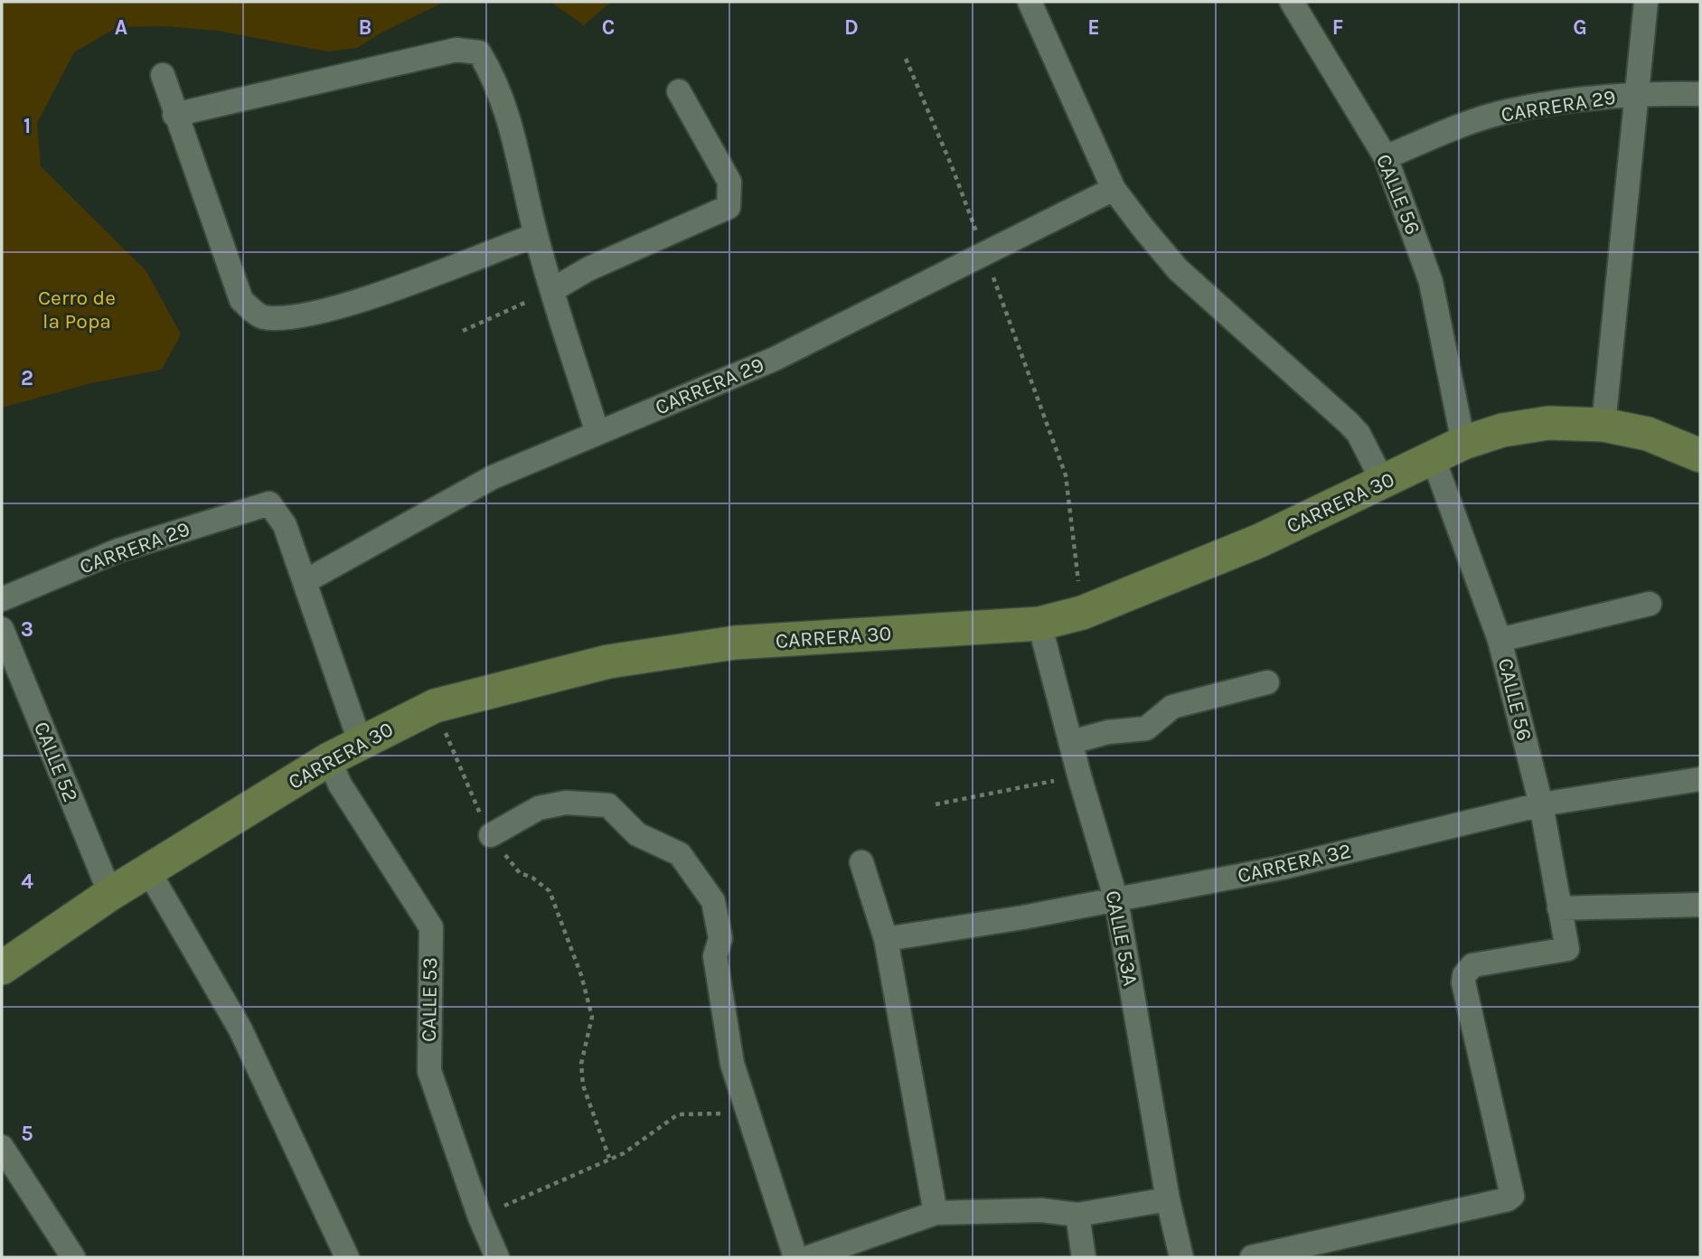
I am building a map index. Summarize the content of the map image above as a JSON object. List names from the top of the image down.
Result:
{
  "streets": {
    "street": [
      "CARRERA 29",
      "CALLE 56",
      "CARRERA 30",
      "CALLE 52",
      "CARRERA 32",
      "CALLE 53A",
      "CALLE 53"
    ]
  },
  "crossings": [
    ["CARRERA 29", "CALLE 56"],
    ["CALLE 56", "CARRERA 30"],
    ["CALLE 56", "CARRERA 32"],
    ["CARRERA 30", "CALLE 52"],
    ["CARRERA 30", "CALLE 53A"],
    ["CARRERA 30", "CALLE 53"],
    ["CARRERA 32", "CALLE 53A"]
  ],
  "parks": ["Cerro de la Popa"],
  "grid": {
    "columns": [
      "A",
      "B",
      "C",
      "D",
      "E",
      "F",
      "G"
    ],
    "rows": [
      "1",
      "2",
      "3",
      "4",
      "5"
    ]
  }
}
